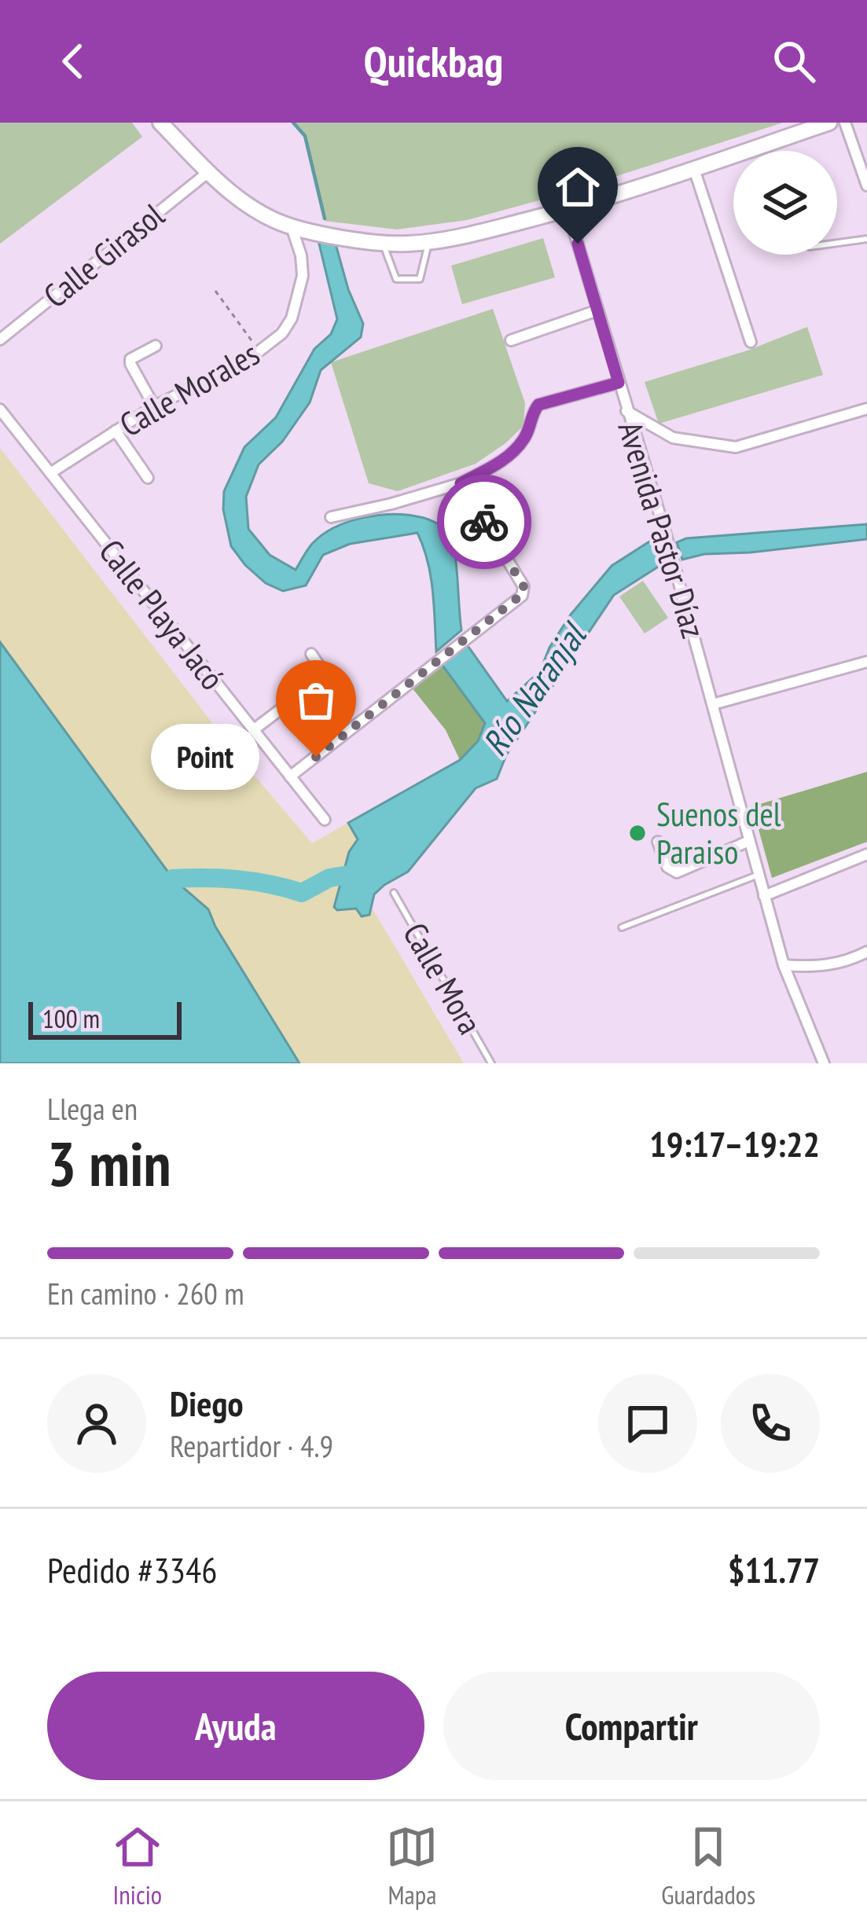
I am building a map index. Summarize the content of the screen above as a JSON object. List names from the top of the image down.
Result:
{
  "streets": {
    "street": [
      "Calle Girasol",
      "Calle Morales",
      "Avenida Pastor Díaz",
      "Calle Playa Jacó"
    ],
    "lane": ["Calle Mora"]
  },
  "crossings": [
    ["Calle Morales", "Calle Playa Jacó"]
  ],
  "water": ["Río Naranjal"],
  "places": ["Point", "Suenos del Paraiso"],
  "scale_bar": "100 m",
  "page": {
    "header": "Quickbag",
    "bubble": "Point",
    "scale": "100 m",
    "heading": ["3 min", "Llega en", "19:17–19:22"],
    "panel": [
      "Diego",
      "Repartidor · 4.9",
      "Pedido #3346",
      "$11.77"
    ],
    "bar": "En camino · 260 m",
    "buttons": ["Ayuda", "Compartir"],
    "tabs": ["Inicio", "Mapa", "Guardados"]
  }
}
